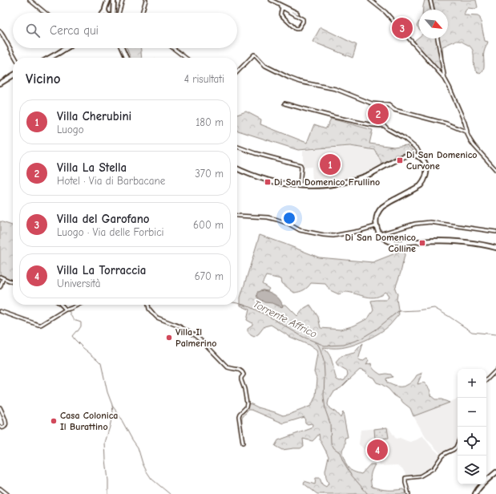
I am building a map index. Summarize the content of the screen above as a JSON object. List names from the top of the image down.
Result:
{
  "water": ["Torrente Affrico"],
  "places": {
    "transit": ["Di San Domenico Curvone", "Di San Domenico Frullino", "Di San Domenico Colline"],
    "other": ["Villa Il Palmerino", "Casa Colonica Il Burattino"]
  },
  "north": "bottom right",
  "page": {
    "search": "Cerca qui",
    "pins": [
      "3",
      "2",
      "1",
      "4"
    ],
    "heading": ["Vicino", "4 risultati"],
    "list": [
      {
        "mark": "1",
        "name": "Villa Cherubini",
        "note": "Luogo",
        "value": "180 m"
      },
      {
        "mark": "2",
        "name": "Villa La Stella",
        "note": "Hotel · Via di Barbacane",
        "value": "370 m"
      },
      {
        "mark": "3",
        "name": "Villa del Garofano",
        "note": "Luogo · Via delle Forbici",
        "value": "600 m"
      },
      {
        "mark": "4",
        "name": "Villa La Torraccia",
        "note": "Università",
        "value": "670 m"
      }
    ],
    "map_buttons": ["+", "−"]
  }
}
